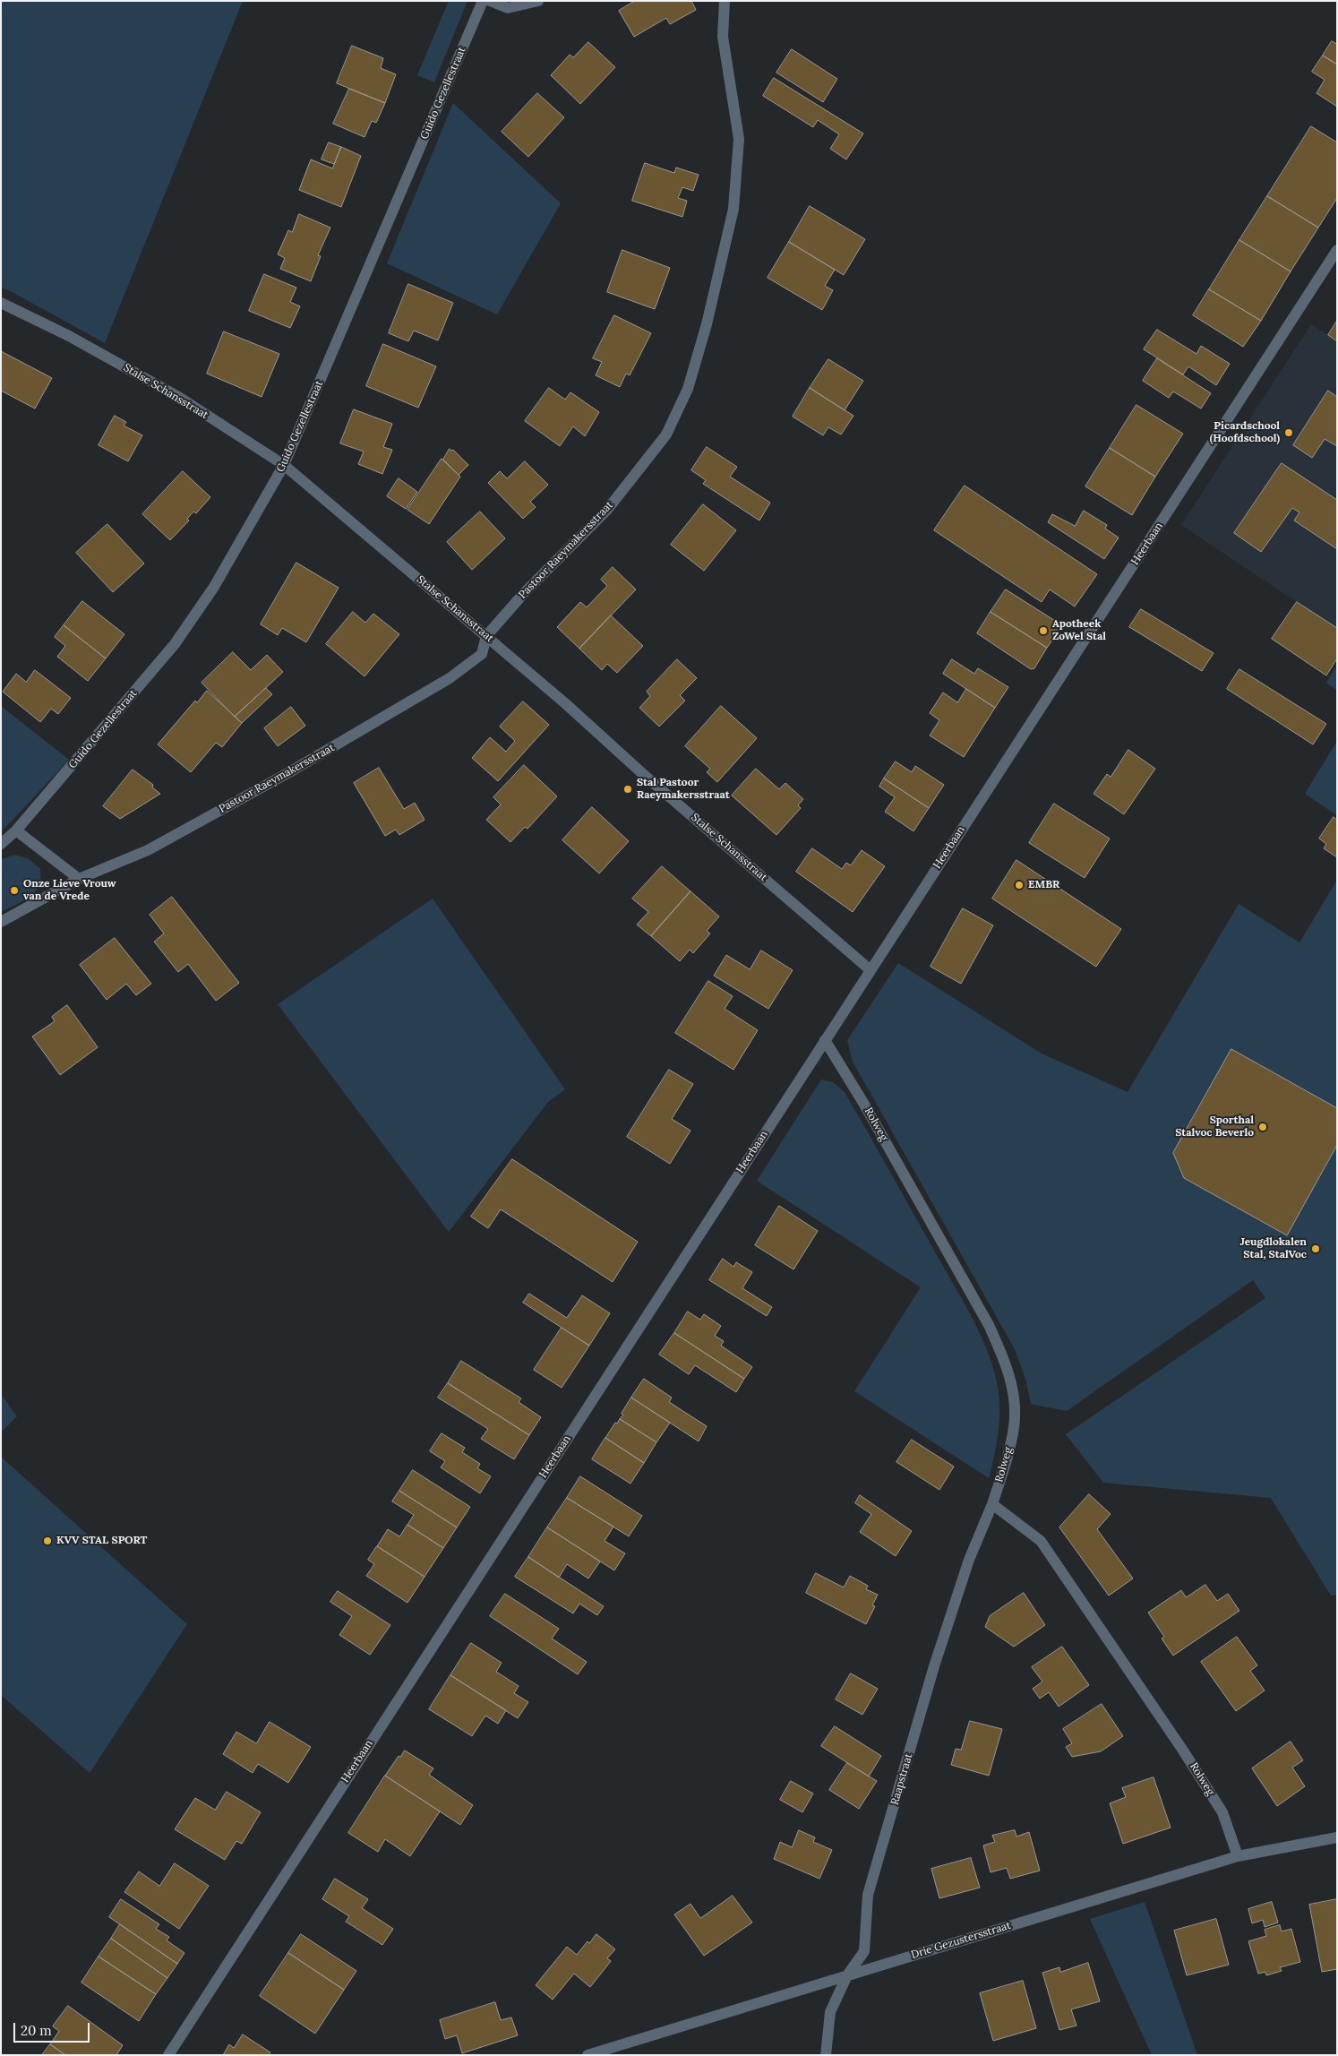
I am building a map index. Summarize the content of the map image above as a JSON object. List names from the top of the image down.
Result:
{
  "streets": {
    "street": [
      "Guido Gezellestraat",
      "Stalse Schansstraat",
      "Heerbaan",
      "Pastoor Raeymakersstraat",
      "Rolweg",
      "Raapstraat",
      "Drie Gezustersstraat"
    ]
  },
  "crossings": [
    ["Guido Gezellestraat", "Stalse Schansstraat"],
    ["Stalse Schansstraat", "Heerbaan"],
    ["Stalse Schansstraat", "Pastoor Raeymakersstraat"],
    ["Heerbaan", "Rolweg"],
    ["Rolweg", "Raapstraat"],
    ["Rolweg", "Drie Gezustersstraat"],
    ["Raapstraat", "Drie Gezustersstraat"]
  ],
  "places": [
    "Picardschool (Hoofdschool)",
    "Apotheek ZoWel Stal",
    "Stal Pastoor Raeymakersstraat",
    "EMBR",
    "Onze Lieve Vrouw van de Vrede",
    "Sporthal Stalvoc Beverlo",
    "Jeugdlokalen Stal, StalVoc",
    "KVV STAL SPORT"
  ],
  "scale_bar": "20 m"
}
